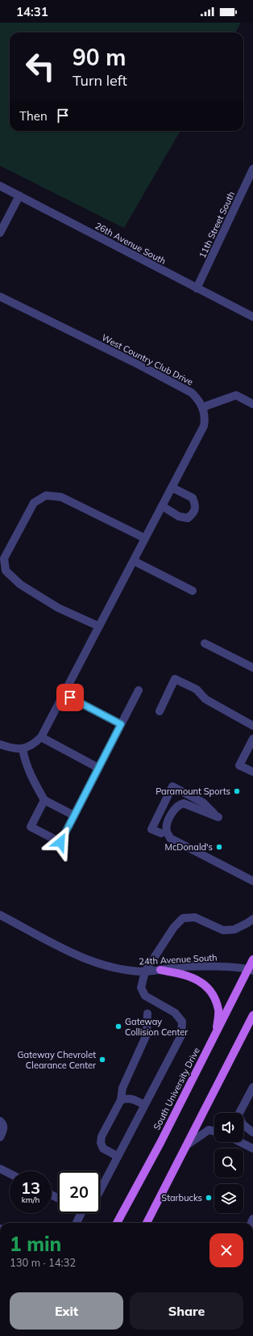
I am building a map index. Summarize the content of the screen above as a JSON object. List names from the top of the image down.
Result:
{
  "streets": {
    "main road": ["South University Drive"],
    "street": [
      "11th Street South",
      "26th Avenue South",
      "West Country Club Drive",
      "24th Avenue South"
    ]
  },
  "crossings": [
    ["11th Street South", "26th Avenue South"],
    ["24th Avenue South", "South University Drive"]
  ],
  "places": [
    "Paramount Sports",
    "McDonald's",
    "Gateway Collision Center",
    "Gateway Chevrolet Clearance Center",
    "Starbucks"
  ],
  "page": {
    "status": "14:31",
    "turn": ["90 m", "Turn left"],
    "then": "Then",
    "speed": "13 km/h",
    "limit": "20",
    "heading": ["1 min", "130 m · 14:32"],
    "buttons": ["Exit", "Share"]
  }
}
